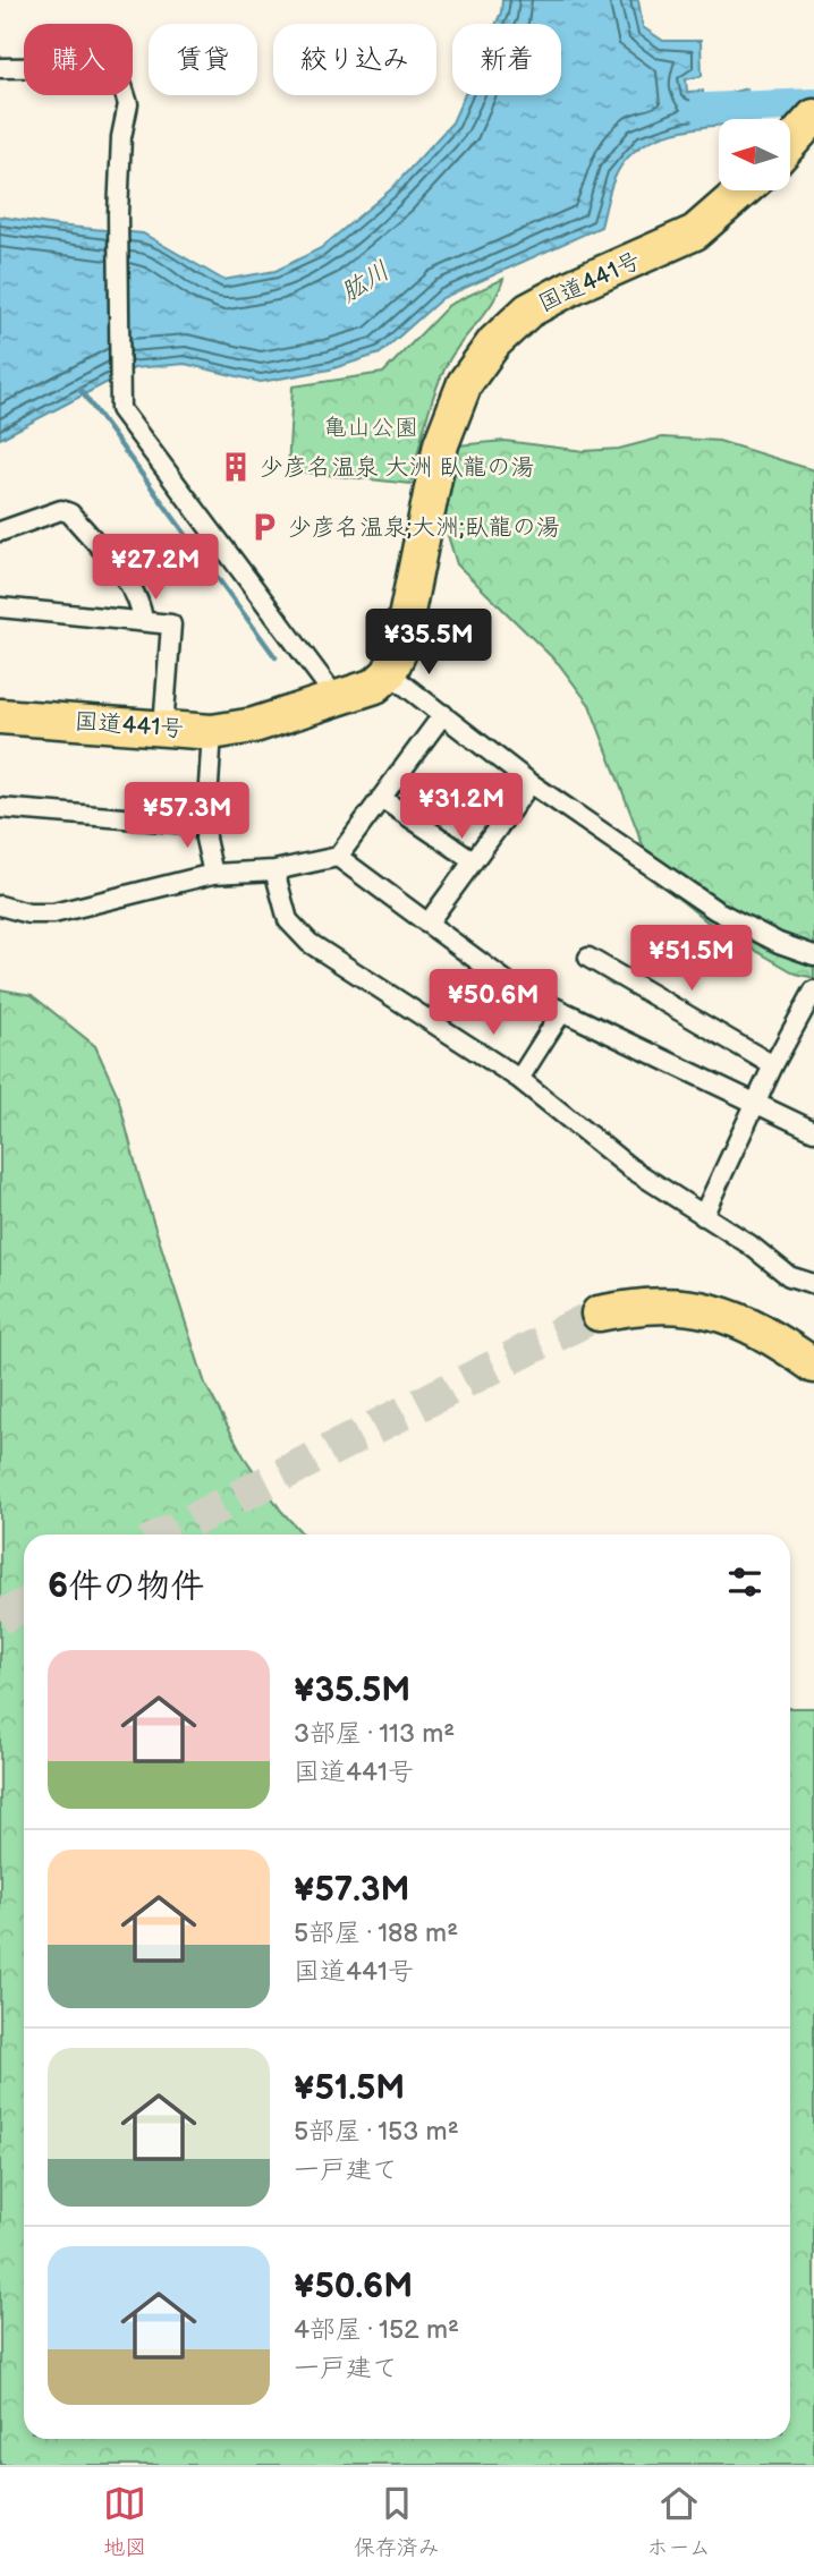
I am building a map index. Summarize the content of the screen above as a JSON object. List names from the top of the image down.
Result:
{
  "streets": {
    "highway": ["国道441号"]
  },
  "water": ["肱川"],
  "parks": ["亀山公園"],
  "places": {
    "building": ["少彦名温泉 大洲 臥龍の湯"],
    "parking": ["少彦名温泉;大洲;臥龍の湯"]
  },
  "north": "left",
  "page": {
    "chip": [
      "購入",
      "賃貸",
      "絞り込み",
      "新着"
    ],
    "price": [
      "¥27.2M",
      "¥35.5M",
      "¥31.2M",
      "¥57.3M",
      "¥51.5M",
      "¥50.6M"
    ],
    "heading": "6件の物件",
    "list": [
      {
        "name": "¥35.5M",
        "note": "3部屋 · 113 m² · 国道441号"
      },
      {
        "name": "¥57.3M",
        "note": "5部屋 · 188 m² · 国道441号"
      },
      {
        "name": "¥51.5M",
        "note": "5部屋 · 153 m² · 一戸建て"
      },
      {
        "name": "¥50.6M",
        "note": "4部屋 · 152 m² · 一戸建て"
      }
    ],
    "tabs": ["地図", "保存済み", "ホーム"]
  }
}
